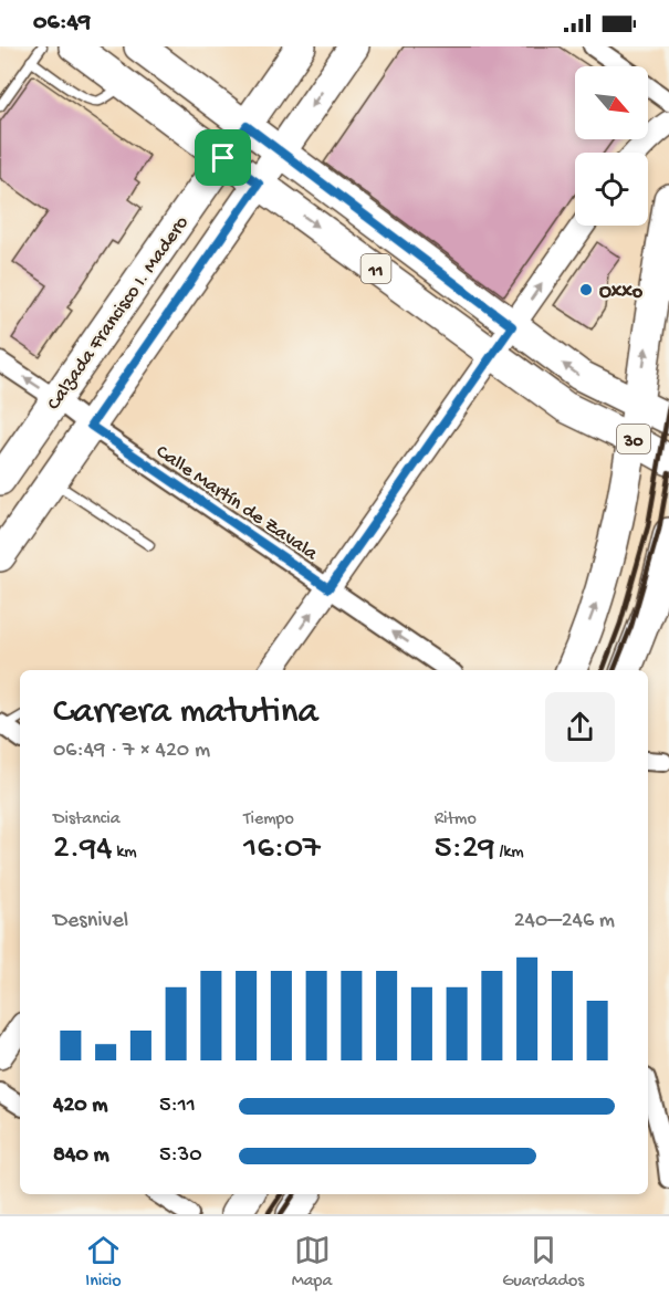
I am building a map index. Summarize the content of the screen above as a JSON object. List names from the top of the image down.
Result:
{
  "streets": {
    "main road": ["11", "Calzada Francisco I. Madero", "30"],
    "street": ["Calle Martín de Zavala"]
  },
  "crossings": [
    ["11", "Calzada Francisco I. Madero"],
    ["11", "30"],
    ["Calzada Francisco I. Madero", "Calle Martín de Zavala"]
  ],
  "one_way": ["Calle Martín de Zavala"],
  "places": ["Oxxo"],
  "north": "bottom right",
  "page": {
    "status": "06:49",
    "heading": ["Carrera matutina", "06:49 · 7 × 420 m"],
    "stats": [
      ["Distancia", "2.94 km"],
      ["Tiempo", "16:07"],
      ["Ritmo", "5:29 /km"]
    ],
    "chart": ["Desnivel", "240–246 m"],
    "list": [
      {
        "name": "420 m",
        "note": "5:11"
      },
      {
        "name": "840 m",
        "note": "5:30"
      }
    ],
    "tabs": ["Inicio", "Mapa", "Guardados"]
  }
}
